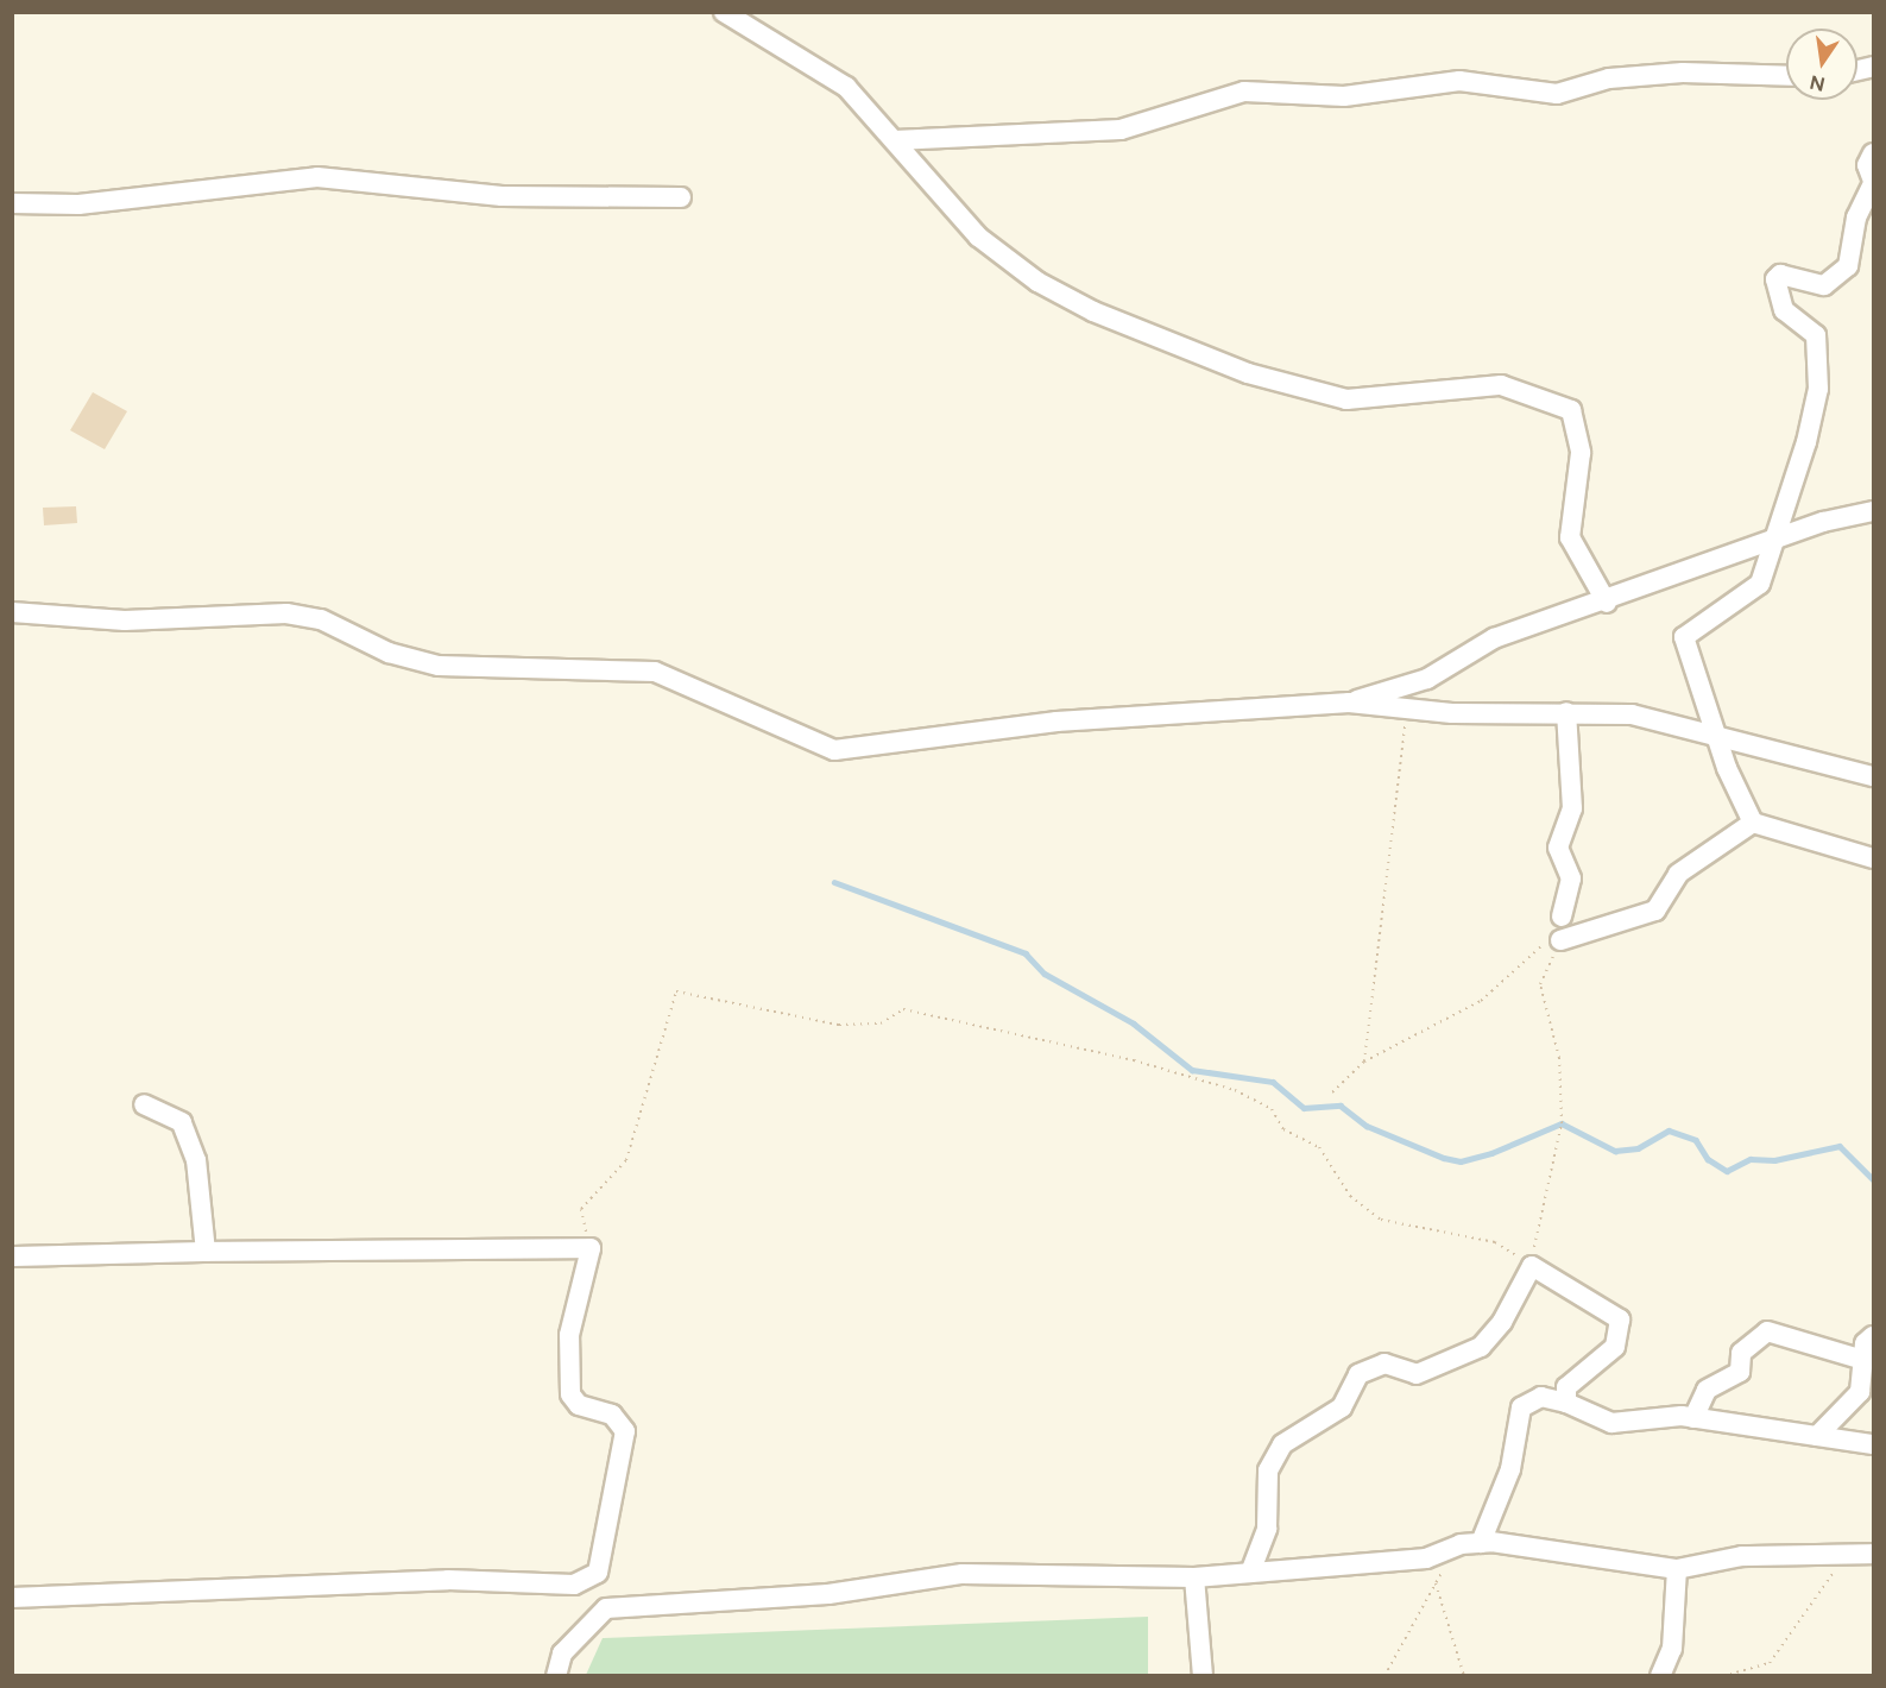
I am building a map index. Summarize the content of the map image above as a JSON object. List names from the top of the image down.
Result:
{
  "north": "bottom"
}
